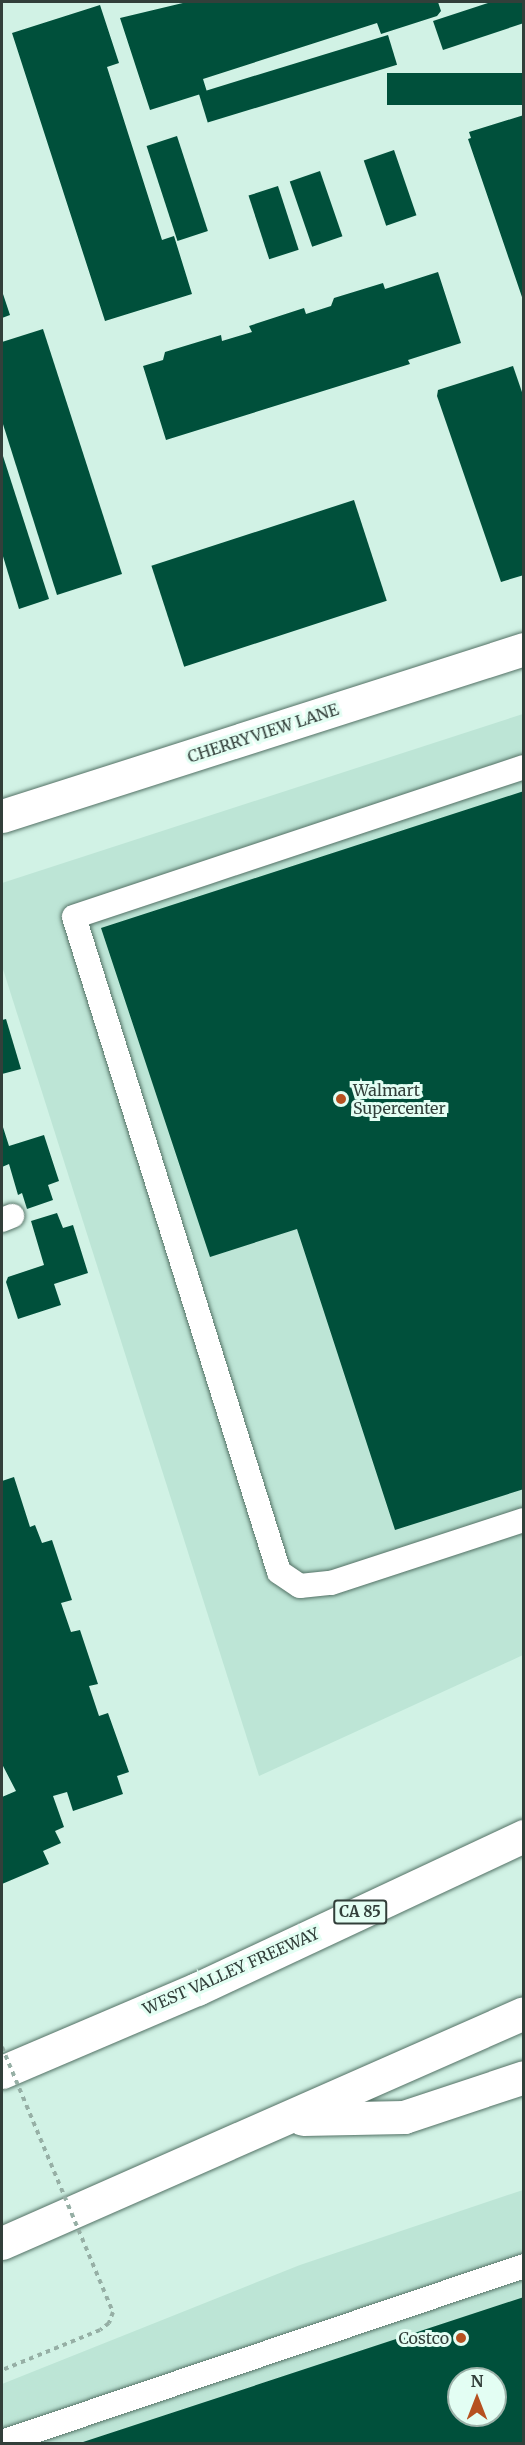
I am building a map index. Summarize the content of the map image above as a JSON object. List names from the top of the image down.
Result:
{
  "streets": {
    "main road": ["CHERRYVIEW LANE", "CA 85", "WEST VALLEY FREEWAY"]
  },
  "places": ["Walmart Supercenter", "Costco"],
  "north": "top"
}
